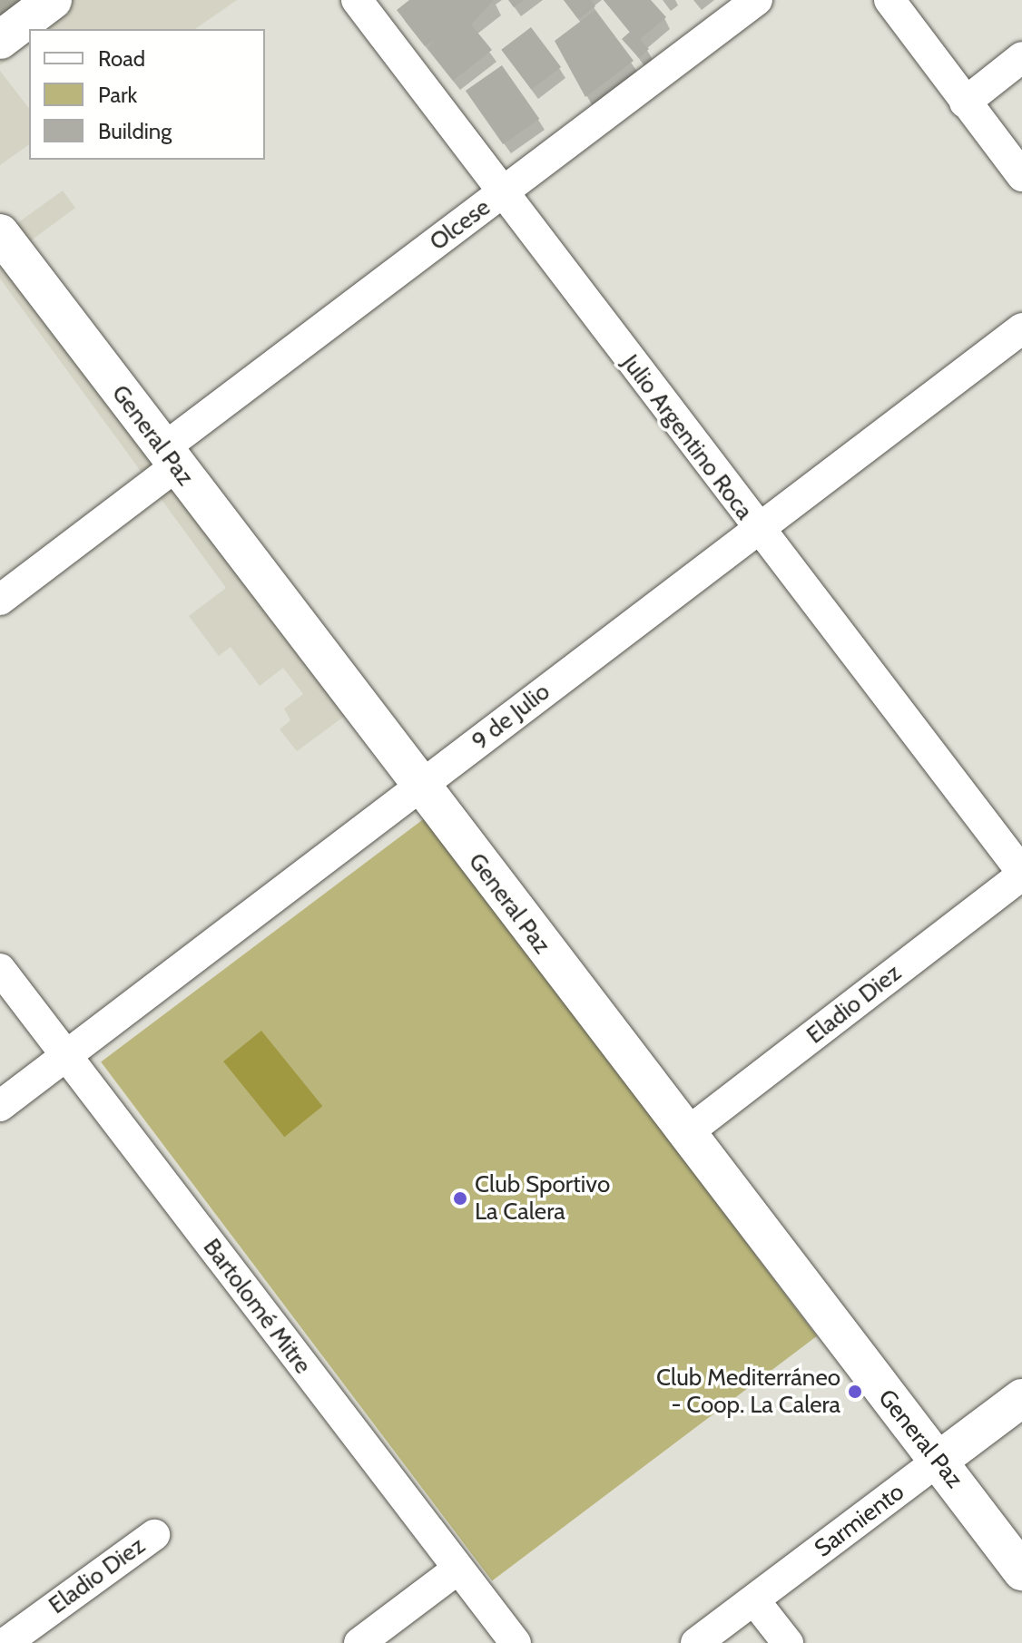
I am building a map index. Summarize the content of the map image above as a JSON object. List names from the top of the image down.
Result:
{
  "streets": {
    "street": [
      "Olcese",
      "General Paz",
      "Julio Argentino Roca",
      "9 de Julio",
      "Eladio Diez",
      "Bartolomé Mitre",
      "Sarmiento"
    ]
  },
  "crossings": [
    ["Olcese", "General Paz"],
    ["Olcese", "Julio Argentino Roca"],
    ["General Paz", "9 de Julio"],
    ["General Paz", "Eladio Diez"],
    ["General Paz", "Sarmiento"],
    ["Julio Argentino Roca", "9 de Julio"],
    ["Julio Argentino Roca", "Eladio Diez"],
    ["9 de Julio", "Bartolomé Mitre"]
  ],
  "places": ["Club Sportivo La Calera", "Club Mediterráneo - Coop. La Calera"],
  "legend": ["Road", "Park", "Building"]
}
